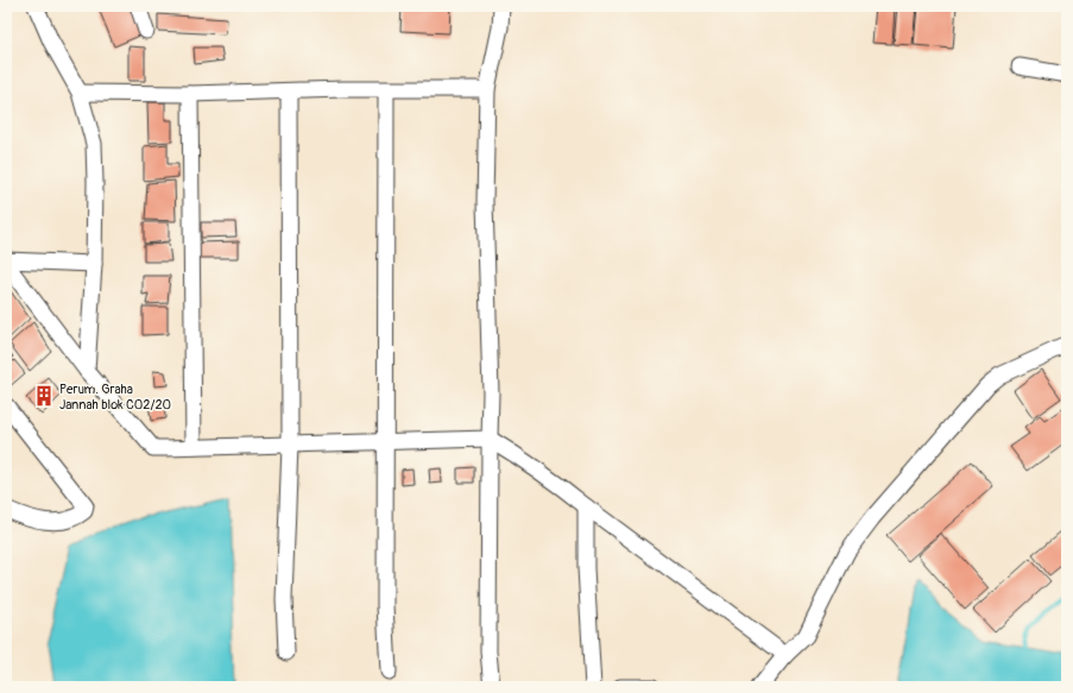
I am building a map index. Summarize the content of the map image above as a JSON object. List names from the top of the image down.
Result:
{
  "places": {
    "building": ["Perum. Graha Jannah blok C02/20"]
  }
}
